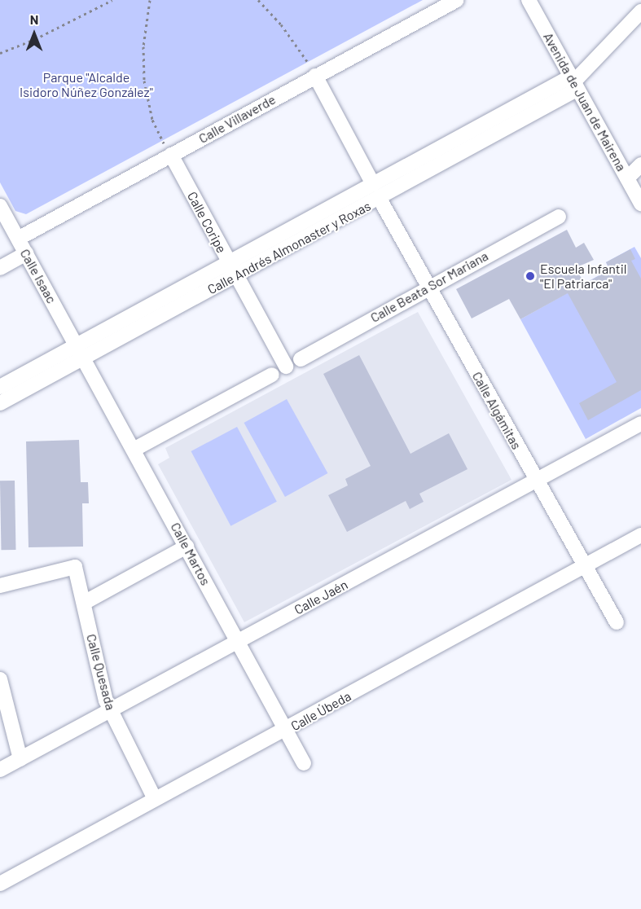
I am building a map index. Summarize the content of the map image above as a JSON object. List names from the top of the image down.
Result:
{
  "streets": {
    "street": [
      "Avenida de Juan de Mairena",
      "Calle Villaverde",
      "Calle Coripe",
      "Calle Andrés Almonaster y Roxas",
      "Calle Isaac",
      "Calle Beata Sor Mariana",
      "Calle Algámitas",
      "Calle Martos",
      "Calle Jaén",
      "Calle Quesada",
      "Calle Úbeda"
    ]
  },
  "crossings": [
    ["Avenida de Juan de Mairena", "Calle Andrés Almonaster y Roxas"],
    ["Calle Villaverde", "Calle Coripe"],
    ["Calle Villaverde", "Calle Isaac"],
    ["Calle Coripe", "Calle Andrés Almonaster y Roxas"],
    ["Calle Andrés Almonaster y Roxas", "Calle Isaac"],
    ["Calle Andrés Almonaster y Roxas", "Calle Algámitas"],
    ["Calle Andrés Almonaster y Roxas", "Calle Martos"],
    ["Calle Isaac", "Calle Martos"],
    ["Calle Beata Sor Mariana", "Calle Algámitas"],
    ["Calle Algámitas", "Calle Jaén"],
    ["Calle Algámitas", "Calle Úbeda"],
    ["Calle Martos", "Calle Jaén"],
    ["Calle Martos", "Calle Úbeda"],
    ["Calle Jaén", "Calle Quesada"],
    ["Calle Quesada", "Calle Úbeda"]
  ],
  "parks": ["Parque \"Alcalde Isidoro Núñez González\""],
  "places": ["Escuela Infantil \"El Patriarca\""],
  "north": "top"
}
